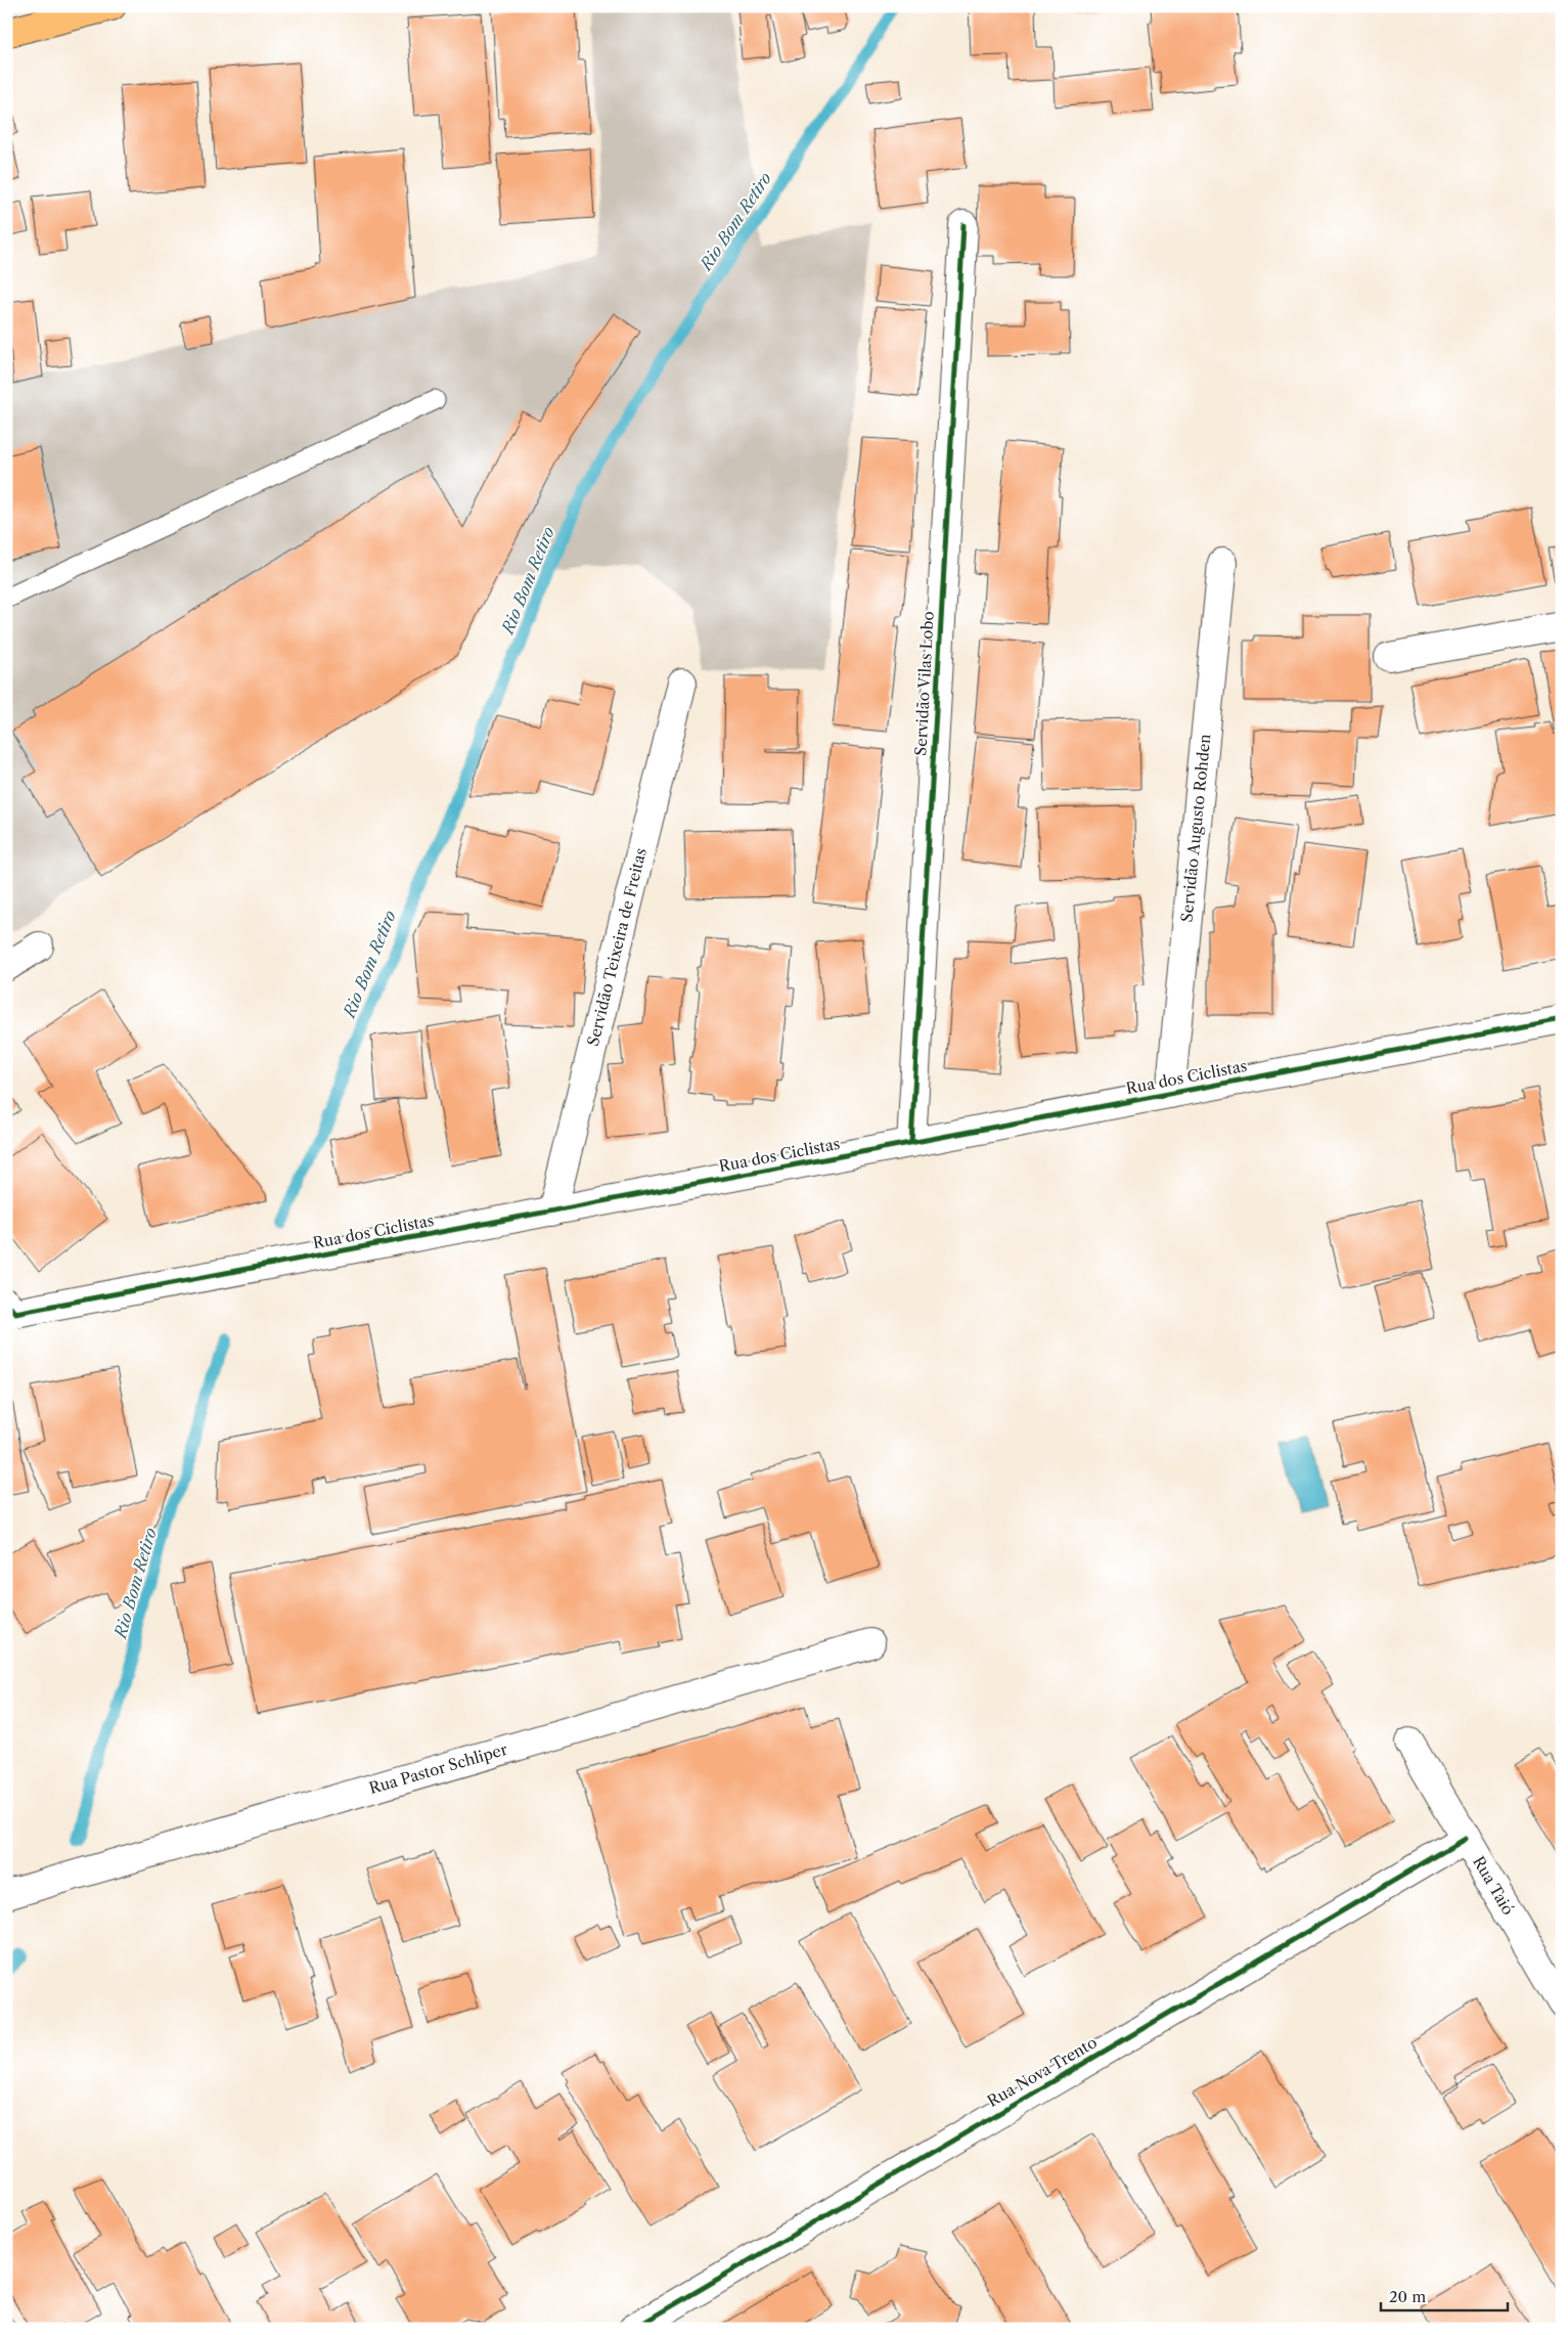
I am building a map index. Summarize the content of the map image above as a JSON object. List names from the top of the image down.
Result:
{
  "streets": {
    "street": [
      "Servidão Vilas Lobo",
      "Servidão Augusto Rohden",
      "Servidão Teixeira de Freitas",
      "Rua dos Ciclistas",
      "Rua Pastor Schliper",
      "Rua Taió",
      "Rua Nova Trento"
    ]
  },
  "crossings": [
    ["Servidão Vilas Lobo", "Rua dos Ciclistas"],
    ["Servidão Augusto Rohden", "Rua dos Ciclistas"],
    ["Servidão Teixeira de Freitas", "Rua dos Ciclistas"],
    ["Rua Taió", "Rua Nova Trento"]
  ],
  "water": ["Rio Bom Retiro"],
  "scale_bar": "20 m"
}
